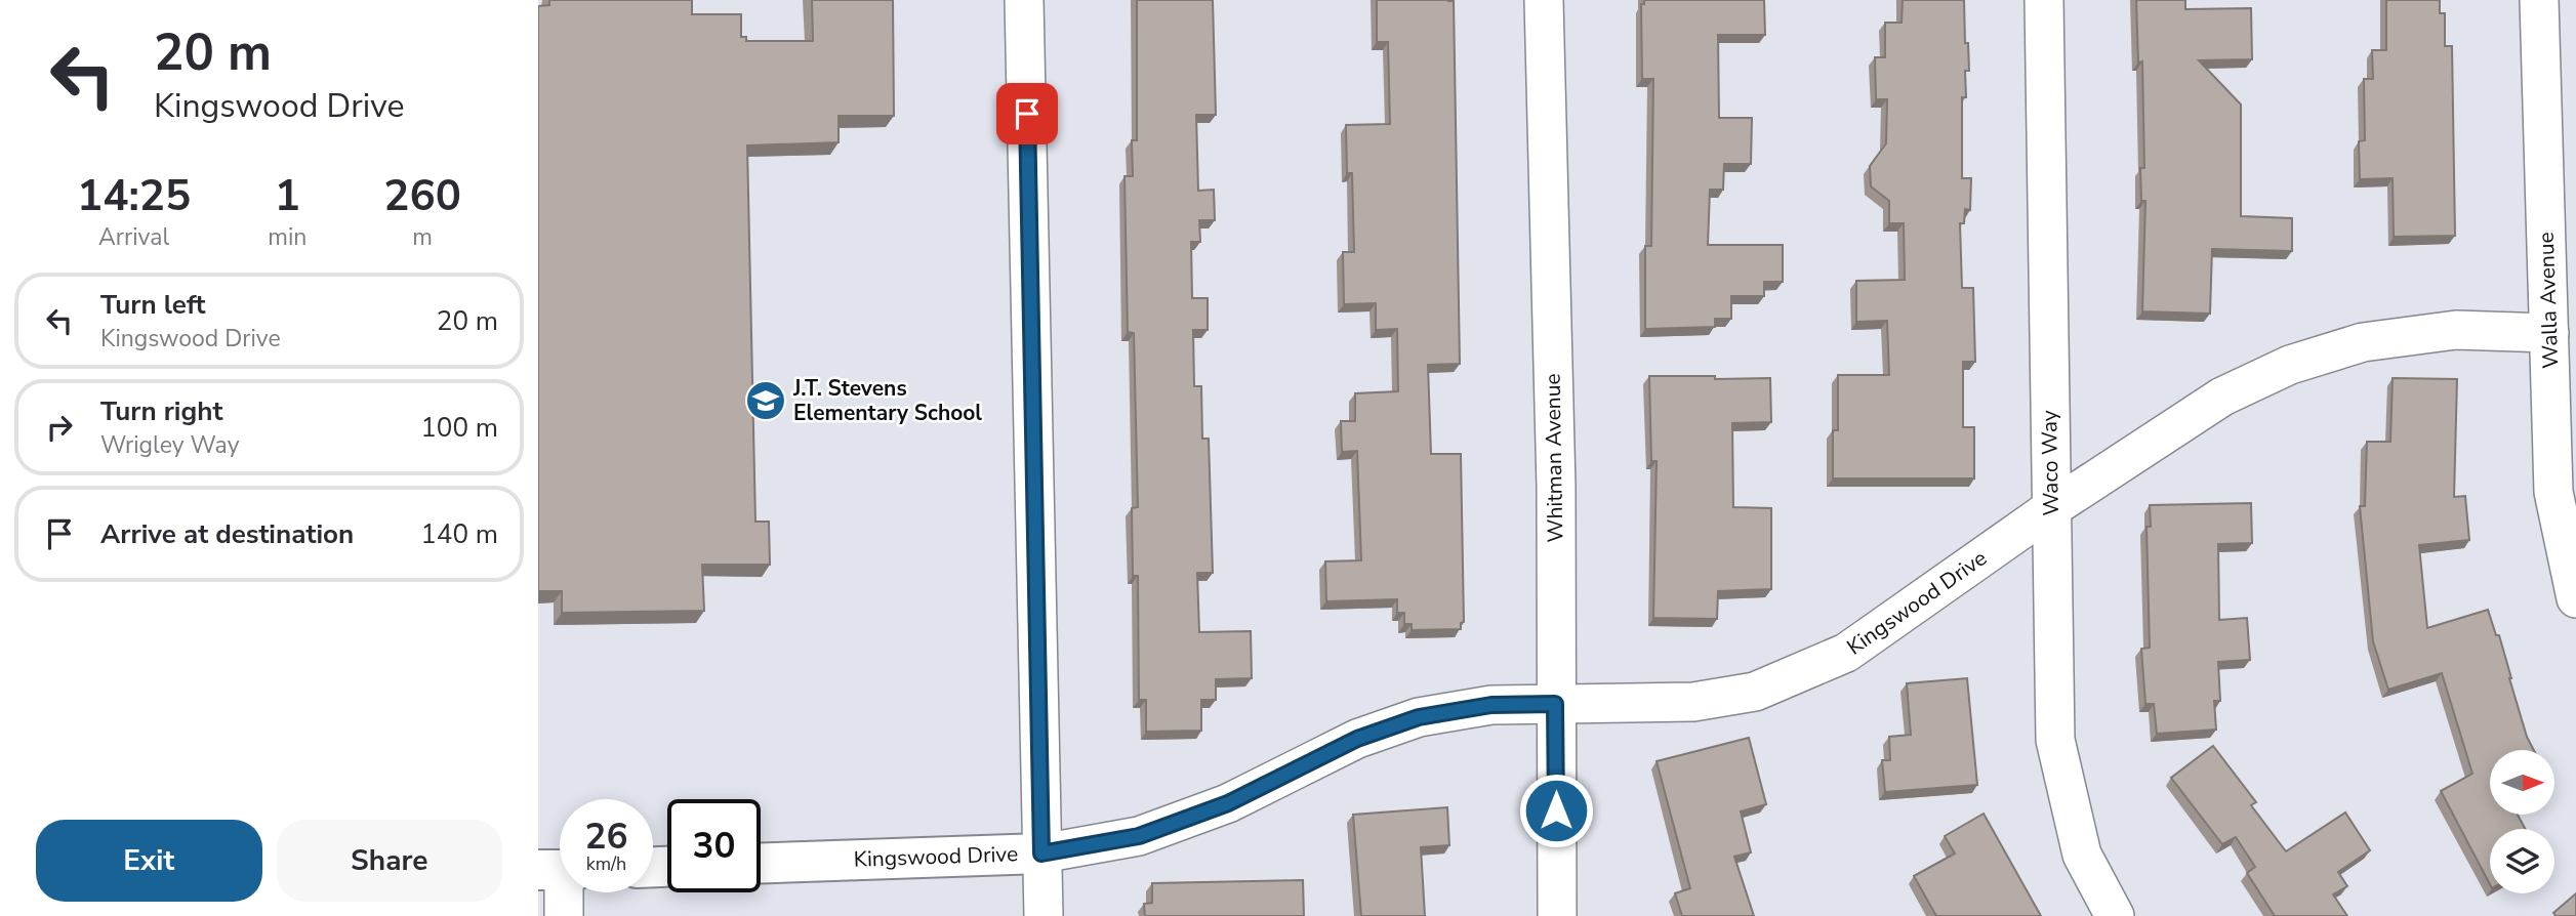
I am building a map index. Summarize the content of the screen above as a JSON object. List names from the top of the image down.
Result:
{
  "streets": {
    "street": [
      "Walla Avenue",
      "Whitman Avenue",
      "Waco Way",
      "Kingswood Drive"
    ]
  },
  "crossings": [
    ["Walla Avenue", "Kingswood Drive"],
    ["Whitman Avenue", "Kingswood Drive"],
    ["Waco Way", "Kingswood Drive"]
  ],
  "places": {
    "school or university": ["J.T. Stevens Elementary School"]
  },
  "north": "right",
  "page": {
    "turn": ["20 m", "Kingswood Drive"],
    "eta": [
      "14:25",
      "Arrival",
      "1",
      "min",
      "260",
      "m"
    ],
    "list": [
      {
        "name": "Turn left",
        "note": "Kingswood Drive",
        "value": "20 m"
      },
      {
        "name": "Turn right",
        "note": "Wrigley Way",
        "value": "100 m"
      },
      {
        "name": "Arrive at destination",
        "value": "140 m"
      }
    ],
    "speed": "26 km/h",
    "limit": "30",
    "buttons": ["Exit", "Share"]
  }
}
